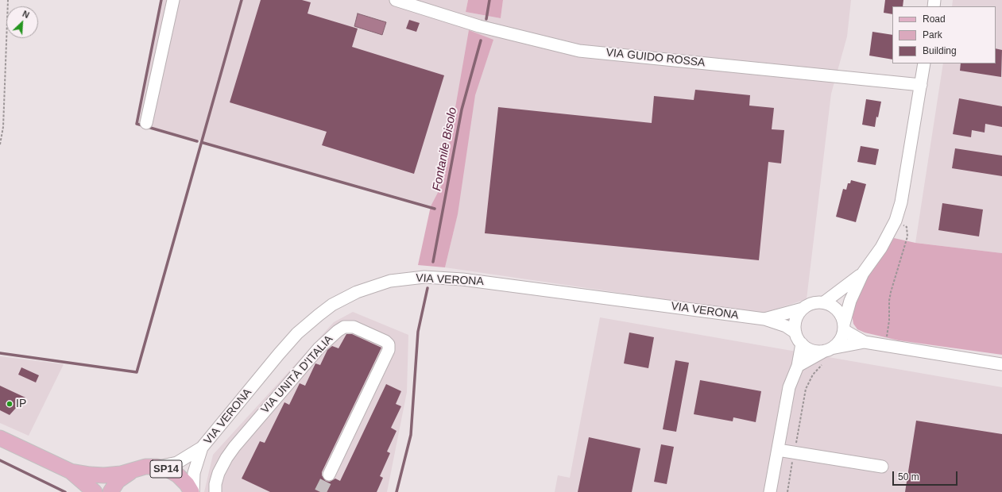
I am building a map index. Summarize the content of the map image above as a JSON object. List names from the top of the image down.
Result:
{
  "streets": {
    "main road": ["SP14"],
    "street": ["VIA GUIDO ROSSA", "VIA VERONA", "VIA UNITÀ D'ITALIA"]
  },
  "crossings": [
    ["VIA VERONA", "SP14"]
  ],
  "water": ["Fontanile Bisolo"],
  "places": ["IP"],
  "legend": ["Road", "Park", "Building"],
  "scale_bar": "50 m",
  "north": "top right"
}
